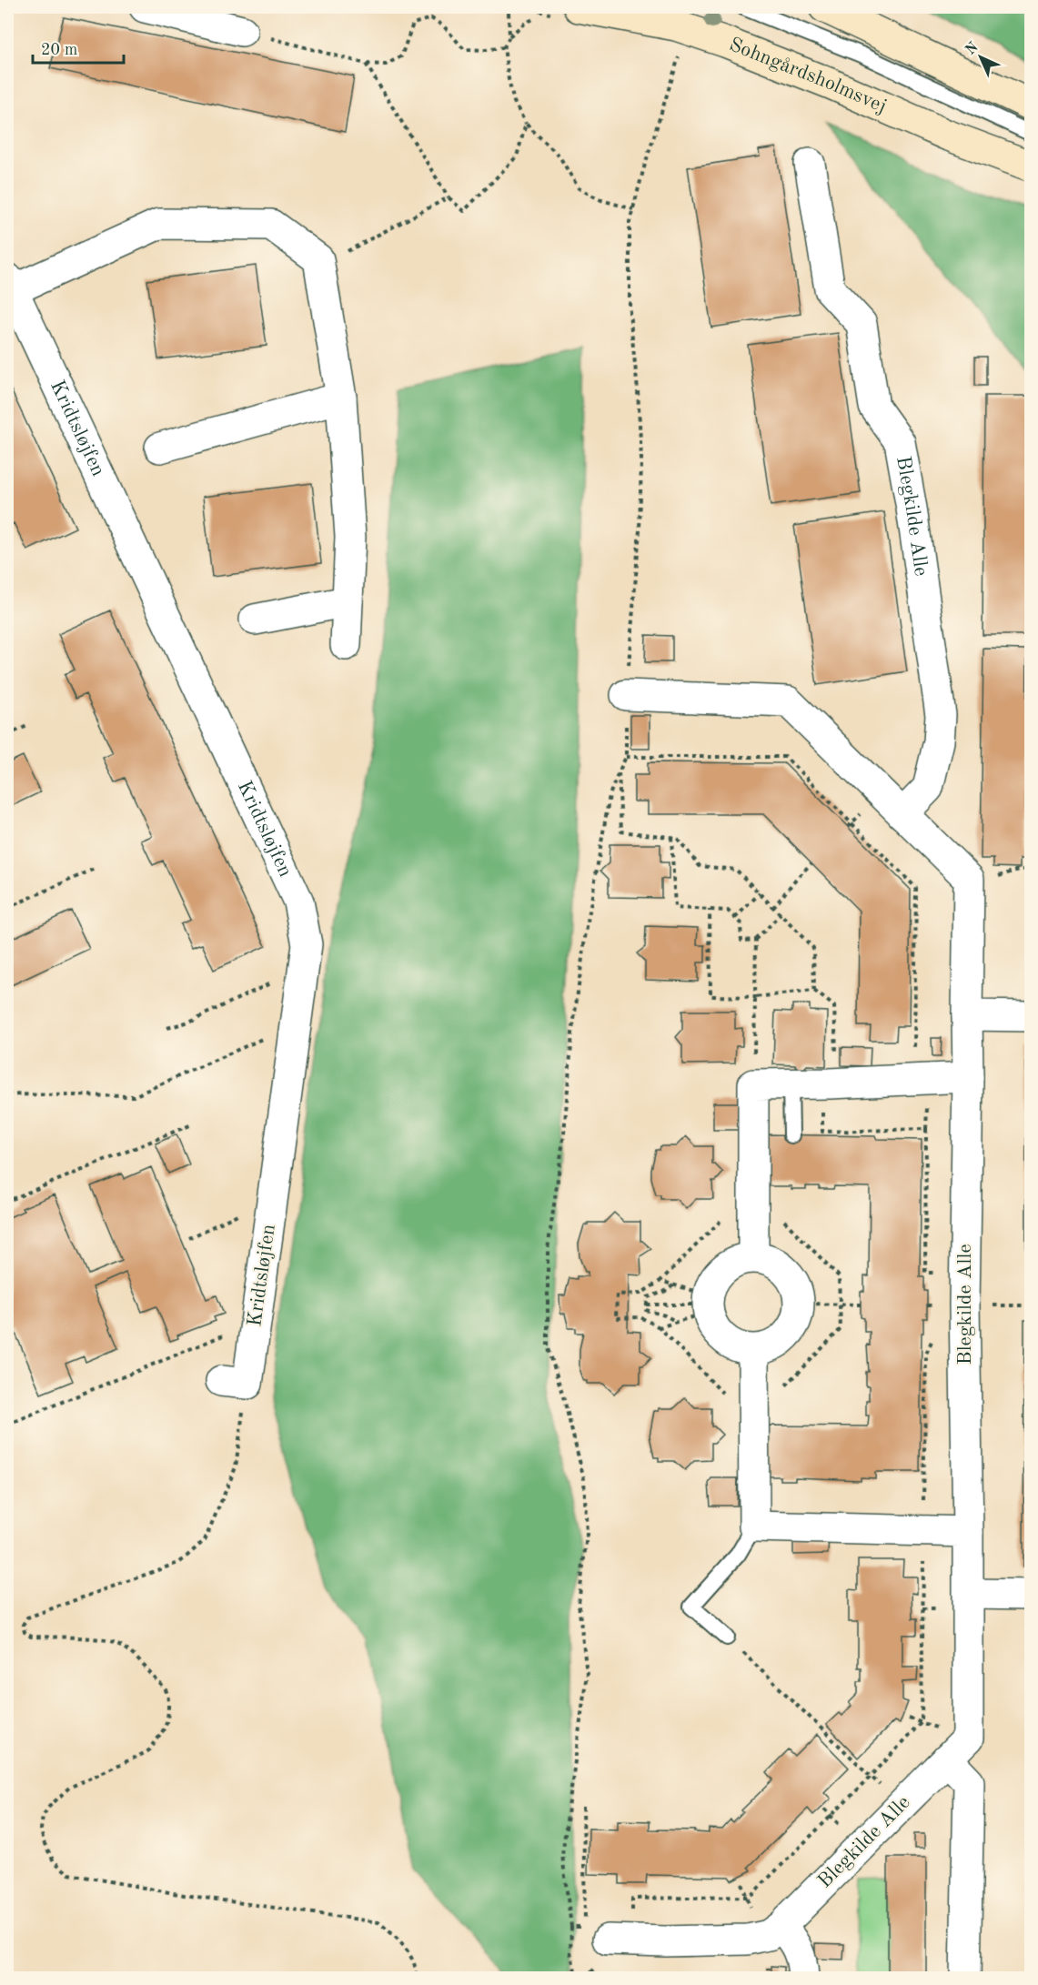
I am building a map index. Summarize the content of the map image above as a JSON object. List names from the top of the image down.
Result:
{
  "streets": {
    "street": ["Sohngårdsholmsvej", "Kridtsløjfen", "Blegkilde Alle"]
  },
  "scale_bar": "20 m",
  "north": "top left"
}
